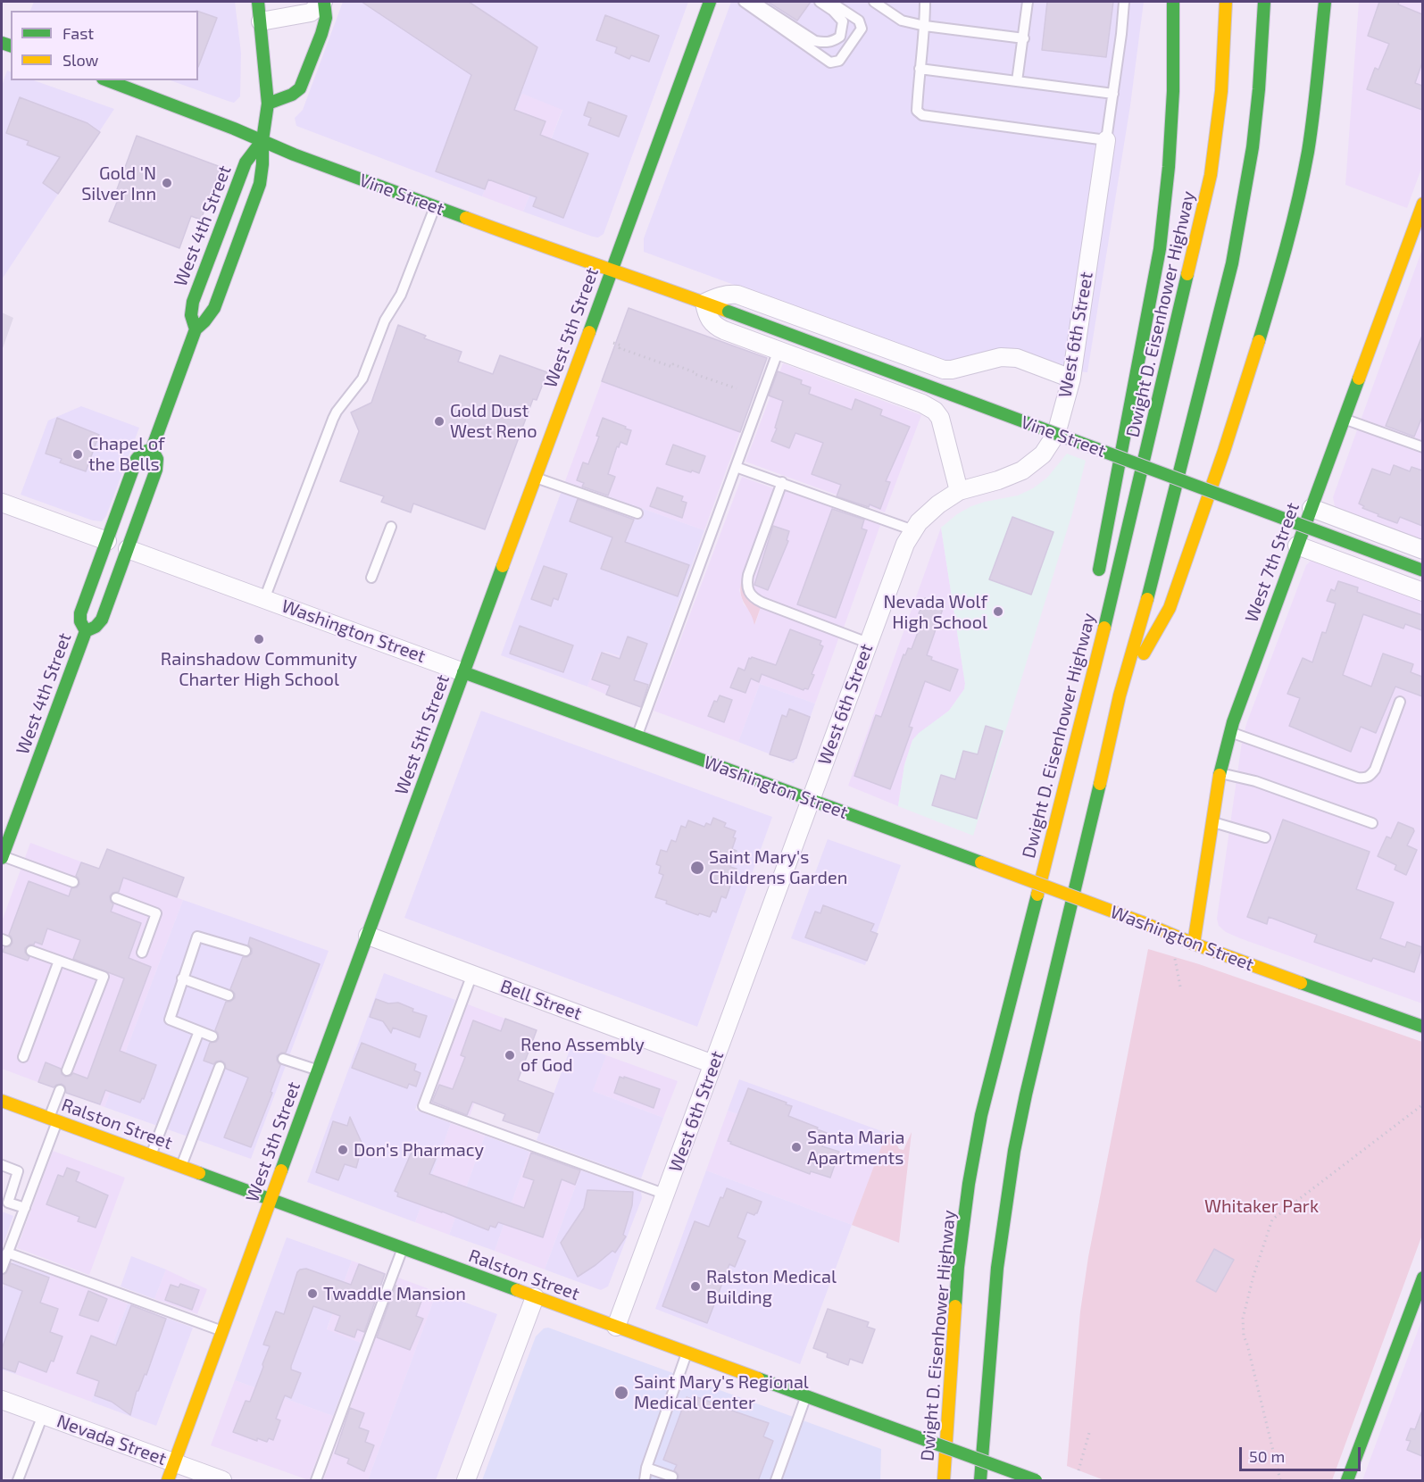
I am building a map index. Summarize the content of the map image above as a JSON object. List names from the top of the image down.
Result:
{
  "streets": {
    "main road": [
      "Vine Street",
      "West 4th Street",
      "Dwight D. Eisenhower Highway",
      "West 5th Street",
      "West 7th Street",
      "Washington Street",
      "Ralston Street"
    ],
    "street": ["West 6th Street", "Bell Street", "Nevada Street"]
  },
  "crossings": [
    ["Vine Street", "West 4th Street"],
    ["Vine Street", "West 5th Street"],
    ["West 4th Street", "Washington Street"],
    ["West 5th Street", "Washington Street"],
    ["West 5th Street", "Bell Street"],
    ["West 5th Street", "Ralston Street"],
    ["West 5th Street", "Nevada Street"],
    ["West 6th Street", "Washington Street"],
    ["West 6th Street", "Bell Street"],
    ["West 6th Street", "Ralston Street"],
    ["West 7th Street", "Washington Street"]
  ],
  "parks": ["Whitaker Park"],
  "places": [
    "Gold 'N Silver Inn",
    "Gold Dust West Reno",
    "Chapel of the Bells",
    "Nevada Wolf High School",
    "Rainshadow Community Charter High School",
    "Saint Mary's Childrens Garden",
    "Reno Assembly of God",
    "Santa Maria Apartments",
    "Don's Pharmacy",
    "Ralston Medical Building",
    "Twaddle Mansion",
    "Saint Mary's Regional Medical Center"
  ],
  "legend": ["Fast", "Slow"],
  "scale_bar": "50 m"
}
